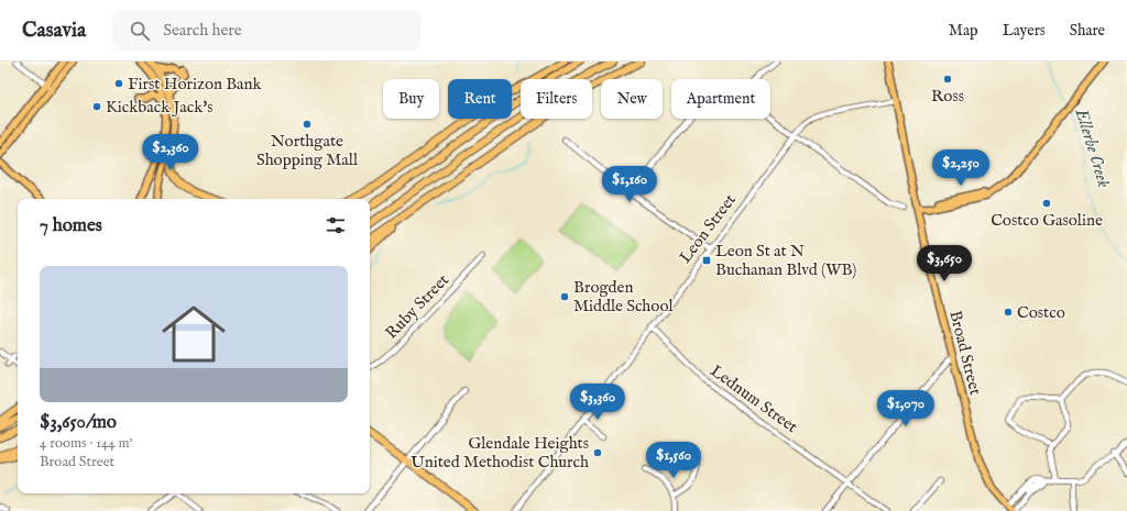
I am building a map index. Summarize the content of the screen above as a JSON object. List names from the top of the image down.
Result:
{
  "streets": {
    "main road": ["Broad Street"],
    "street": ["Leon Street", "Ruby Street", "Lednum Street"]
  },
  "crossings": [
    ["Leon Street", "Broad Street"],
    ["Leon Street", "Lednum Street"]
  ],
  "water": ["Ellerbe Creek"],
  "places": {
    "other": [
      "Ross",
      "First Horizon Bank",
      "Kickback Jack's",
      "Northgate Shopping Mall",
      "Costco Gasoline",
      "Brogden Middle School",
      "Costco",
      "Glendale Heights United Methodist Church"
    ],
    "transit": ["Leon St at N Buchanan Blvd (WB)"]
  },
  "page": {
    "header": "Casavia",
    "search": "Search here",
    "nav": ["Map", "Layers", "Share"],
    "chip": [
      "Buy",
      "Rent",
      "Filters",
      "New",
      "Apartment"
    ],
    "price": [
      "$2,360",
      "$2,250",
      "$1,160",
      "$3,650",
      "$3,360",
      "$1,070",
      "$1,560"
    ],
    "heading": "7 homes",
    "list": [
      {
        "name": "$3,650/mo",
        "note": "4 rooms · 144 m² · Broad Street"
      }
    ]
  }
}
